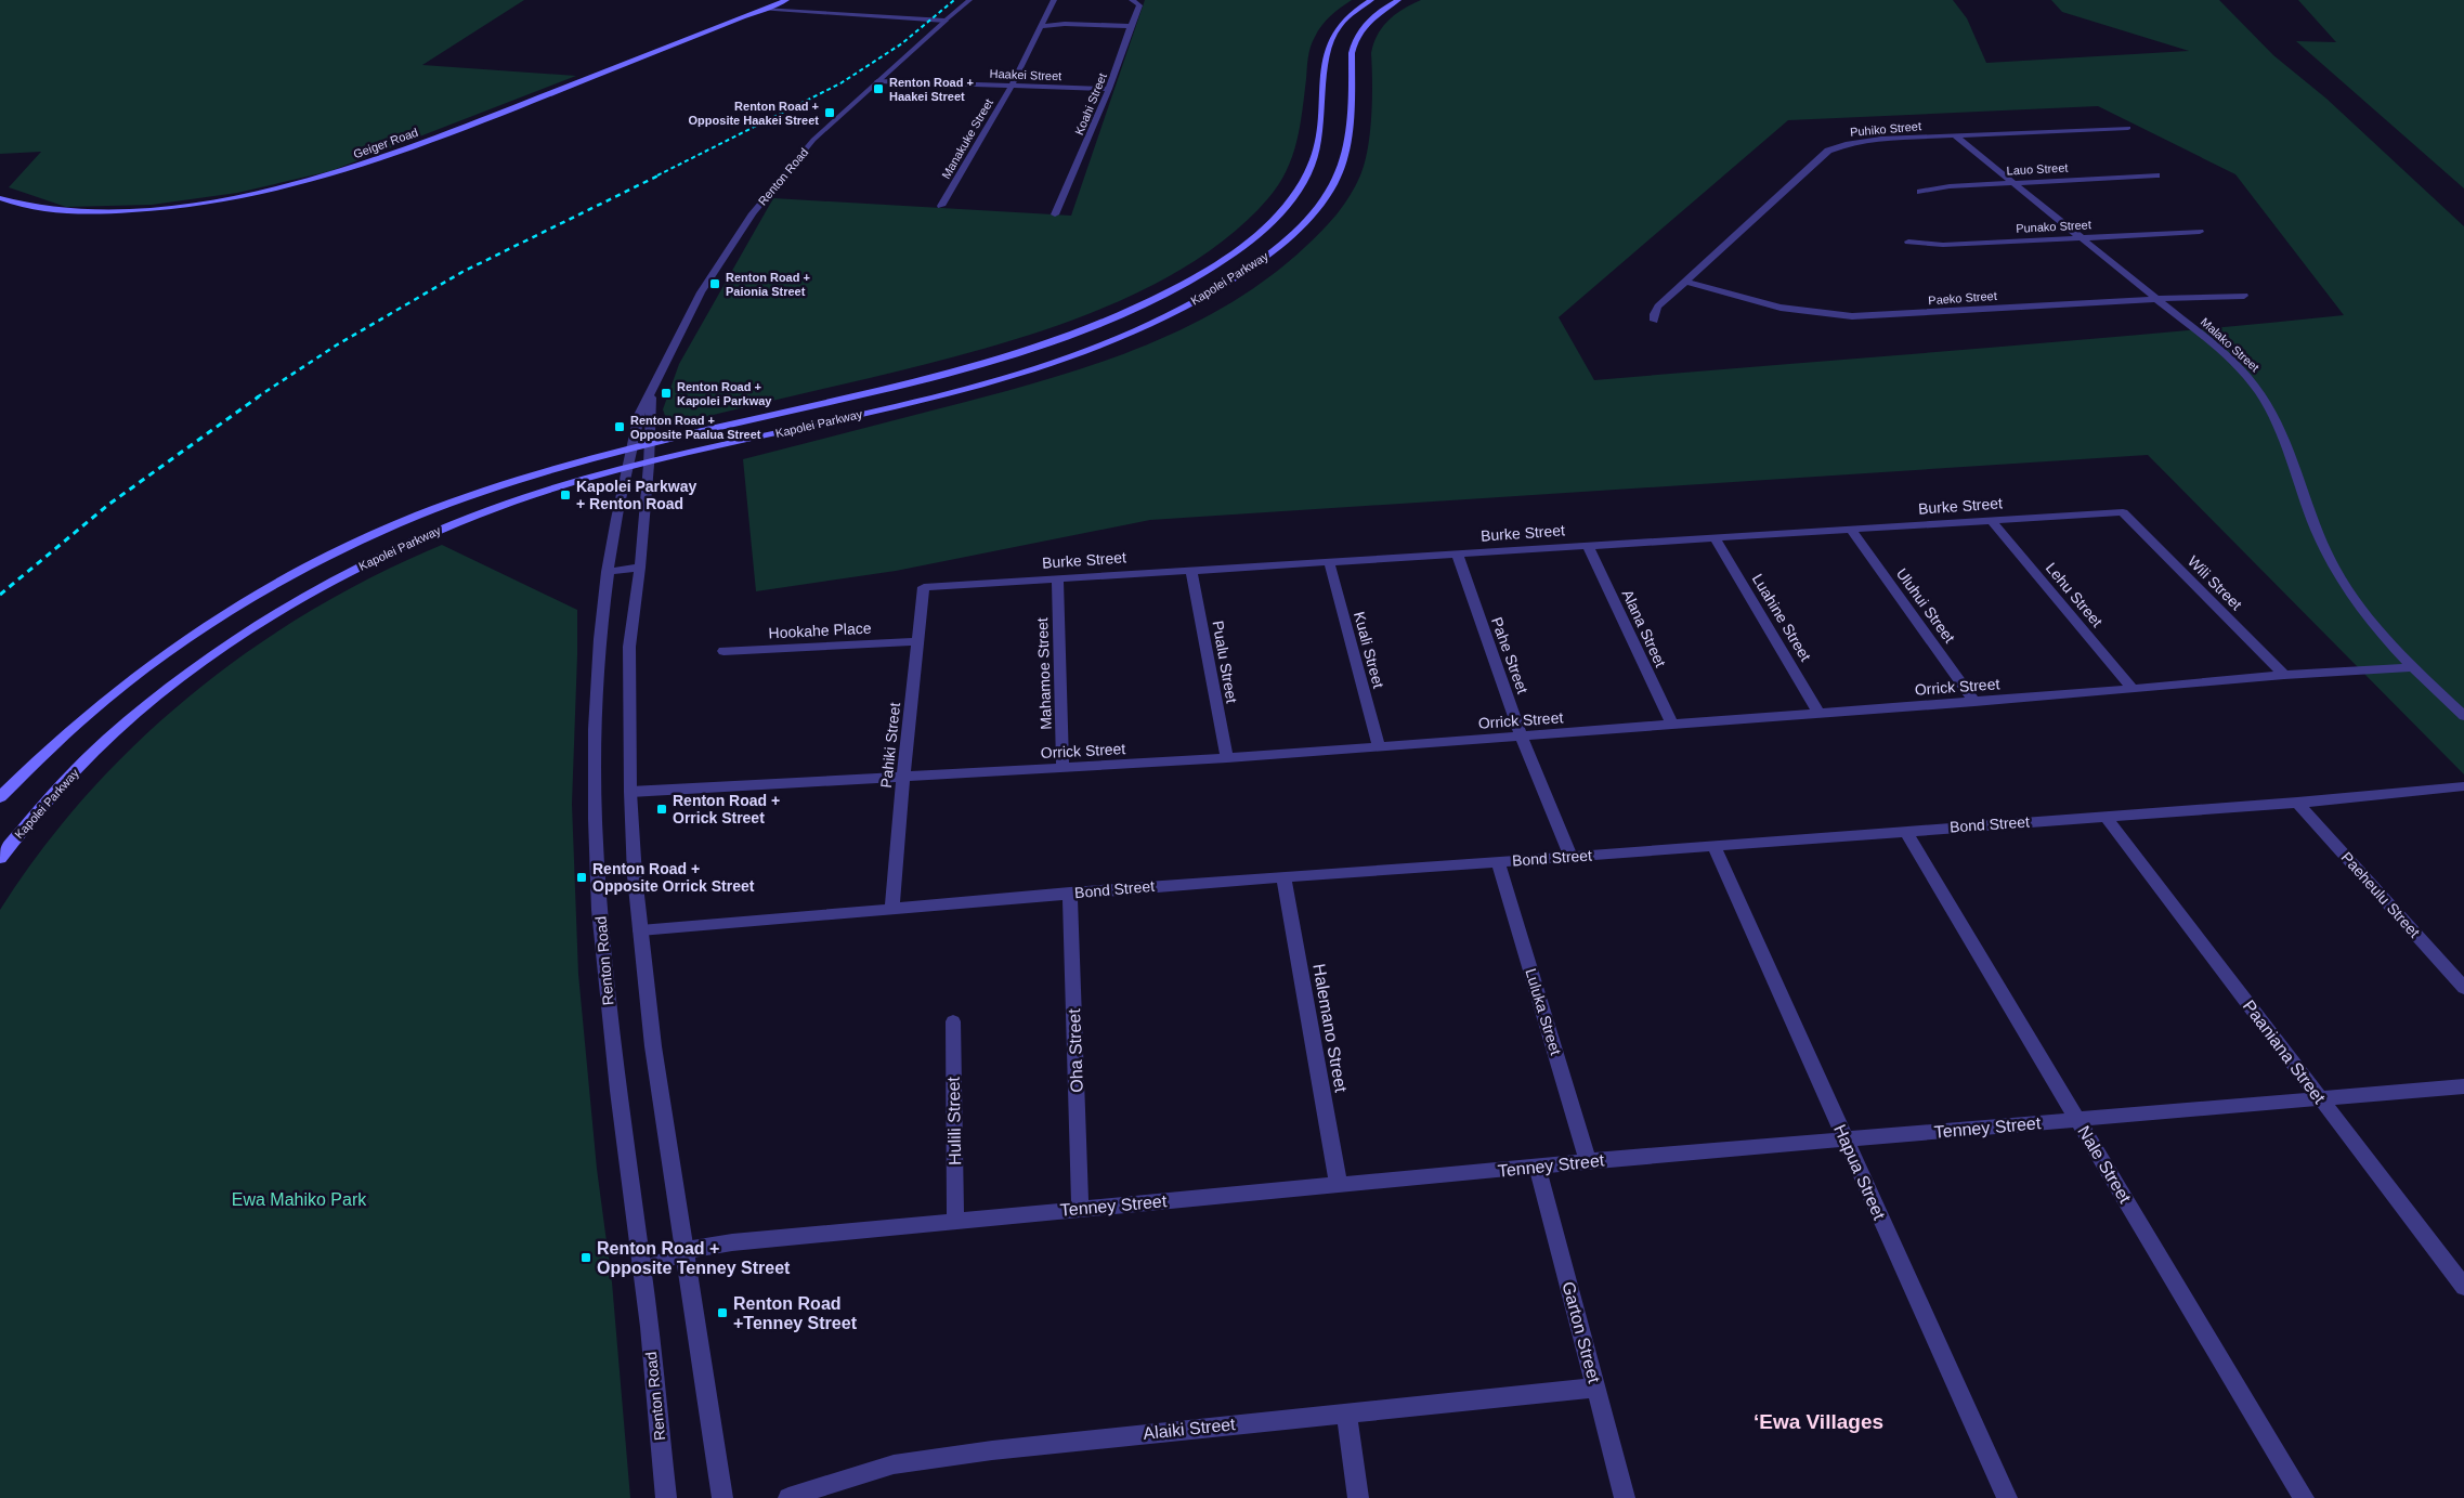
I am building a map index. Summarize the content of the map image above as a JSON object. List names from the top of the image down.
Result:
{
  "streets": {
    "main road": ["Geiger Road", "Kapolei Parkway"],
    "street": [
      "Haakei Street",
      "Koahi Street",
      "Puhiko Street",
      "Manakuke Street",
      "Lauo Street",
      "Renton Road",
      "Punako Street",
      "Paeko Street",
      "Malako Street",
      "Burke Street",
      "Wili Street",
      "Lehu Street",
      "Uluhui Street",
      "Luahine Street",
      "Alana Street",
      "Hookahe Place",
      "Kuali Street",
      "Pahe Street",
      "Pualu Street",
      "Mahamoe Street",
      "Orrick Street",
      "Pahiki Street",
      "Bond Street",
      "Paeheulu Street",
      "Luluka Street",
      "Halemano Street",
      "Oha Street",
      "Paaniana Street",
      "Hulili Street",
      "Tenney Street",
      "Nale Street",
      "Hapua Street",
      "Garton Street",
      "Alaiki Street"
    ]
  },
  "crossings": [
    ["Haakei Street", "Koahi Street"],
    ["Haakei Street", "Manakuke Street"],
    ["Haakei Street", "Renton Road"],
    ["Puhiko Street", "Paeko Street"],
    ["Puhiko Street", "Malako Street"],
    ["Lauo Street", "Malako Street"],
    ["Renton Road", "Kapolei Parkway"],
    ["Renton Road", "Orrick Street"],
    ["Renton Road", "Bond Street"],
    ["Renton Road", "Tenney Street"],
    ["Punako Street", "Malako Street"],
    ["Paeko Street", "Malako Street"],
    ["Malako Street", "Orrick Street"],
    ["Burke Street", "Wili Street"],
    ["Burke Street", "Lehu Street"],
    ["Burke Street", "Uluhui Street"],
    ["Burke Street", "Luahine Street"],
    ["Burke Street", "Alana Street"],
    ["Burke Street", "Kuali Street"],
    ["Burke Street", "Pahe Street"],
    ["Burke Street", "Pualu Street"],
    ["Burke Street", "Mahamoe Street"],
    ["Burke Street", "Pahiki Street"],
    ["Wili Street", "Orrick Street"],
    ["Lehu Street", "Orrick Street"],
    ["Uluhui Street", "Orrick Street"],
    ["Luahine Street", "Orrick Street"],
    ["Alana Street", "Orrick Street"],
    ["Hookahe Place", "Pahiki Street"],
    ["Kuali Street", "Orrick Street"],
    ["Pahe Street", "Orrick Street"],
    ["Pahe Street", "Bond Street"],
    ["Pualu Street", "Orrick Street"],
    ["Mahamoe Street", "Orrick Street"],
    ["Orrick Street", "Pahiki Street"],
    ["Pahiki Street", "Bond Street"],
    ["Bond Street", "Paeheulu Street"],
    ["Bond Street", "Luluka Street"],
    ["Bond Street", "Halemano Street"],
    ["Bond Street", "Oha Street"],
    ["Bond Street", "Paaniana Street"],
    ["Bond Street", "Nale Street"],
    ["Bond Street", "Hapua Street"],
    ["Luluka Street", "Tenney Street"],
    ["Halemano Street", "Tenney Street"],
    ["Oha Street", "Tenney Street"],
    ["Paaniana Street", "Tenney Street"],
    ["Hulili Street", "Tenney Street"],
    ["Tenney Street", "Nale Street"],
    ["Tenney Street", "Hapua Street"],
    ["Tenney Street", "Garton Street"],
    ["Garton Street", "Alaiki Street"]
  ],
  "districts": ["‘Ewa Villages"],
  "parks": ["Ewa Mahiko Park"],
  "places": {
    "transit": [
      "Renton Road + Haakei Street",
      "Renton Road + Opposite Haakei Street",
      "Renton Road + Paionia Street",
      "Renton Road + Kapolei Parkway",
      "Renton Road + Opposite Paalua Street",
      "Kapolei Parkway + Renton Road",
      "Renton Road + Orrick Street",
      "Renton Road + Opposite Orrick Street",
      "Renton Road + Opposite Tenney Street",
      "Renton Road +Tenney Street"
    ]
  }
}
